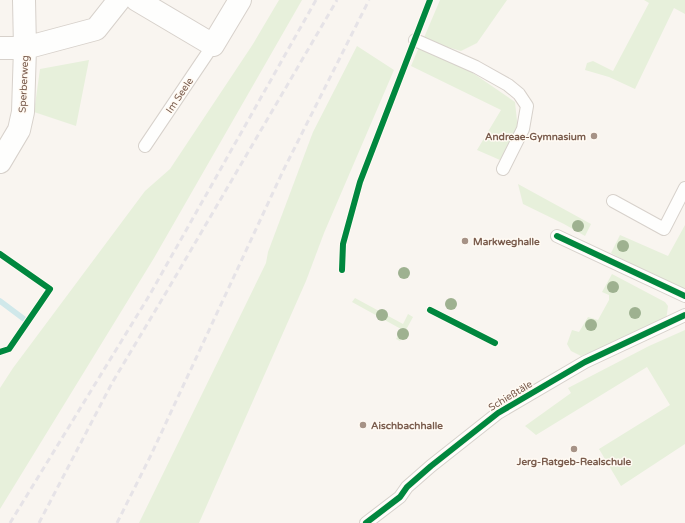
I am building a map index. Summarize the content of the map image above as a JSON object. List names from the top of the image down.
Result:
{
  "streets": {
    "street": ["Sperberweg", "Im Seele"],
    "lane": ["Schießtäle"]
  },
  "places": [
    "Andreae-Gymnasium",
    "Markweghalle",
    "Aischbachhalle",
    "Jerg-Ratgeb-Realschule"
  ]
}
